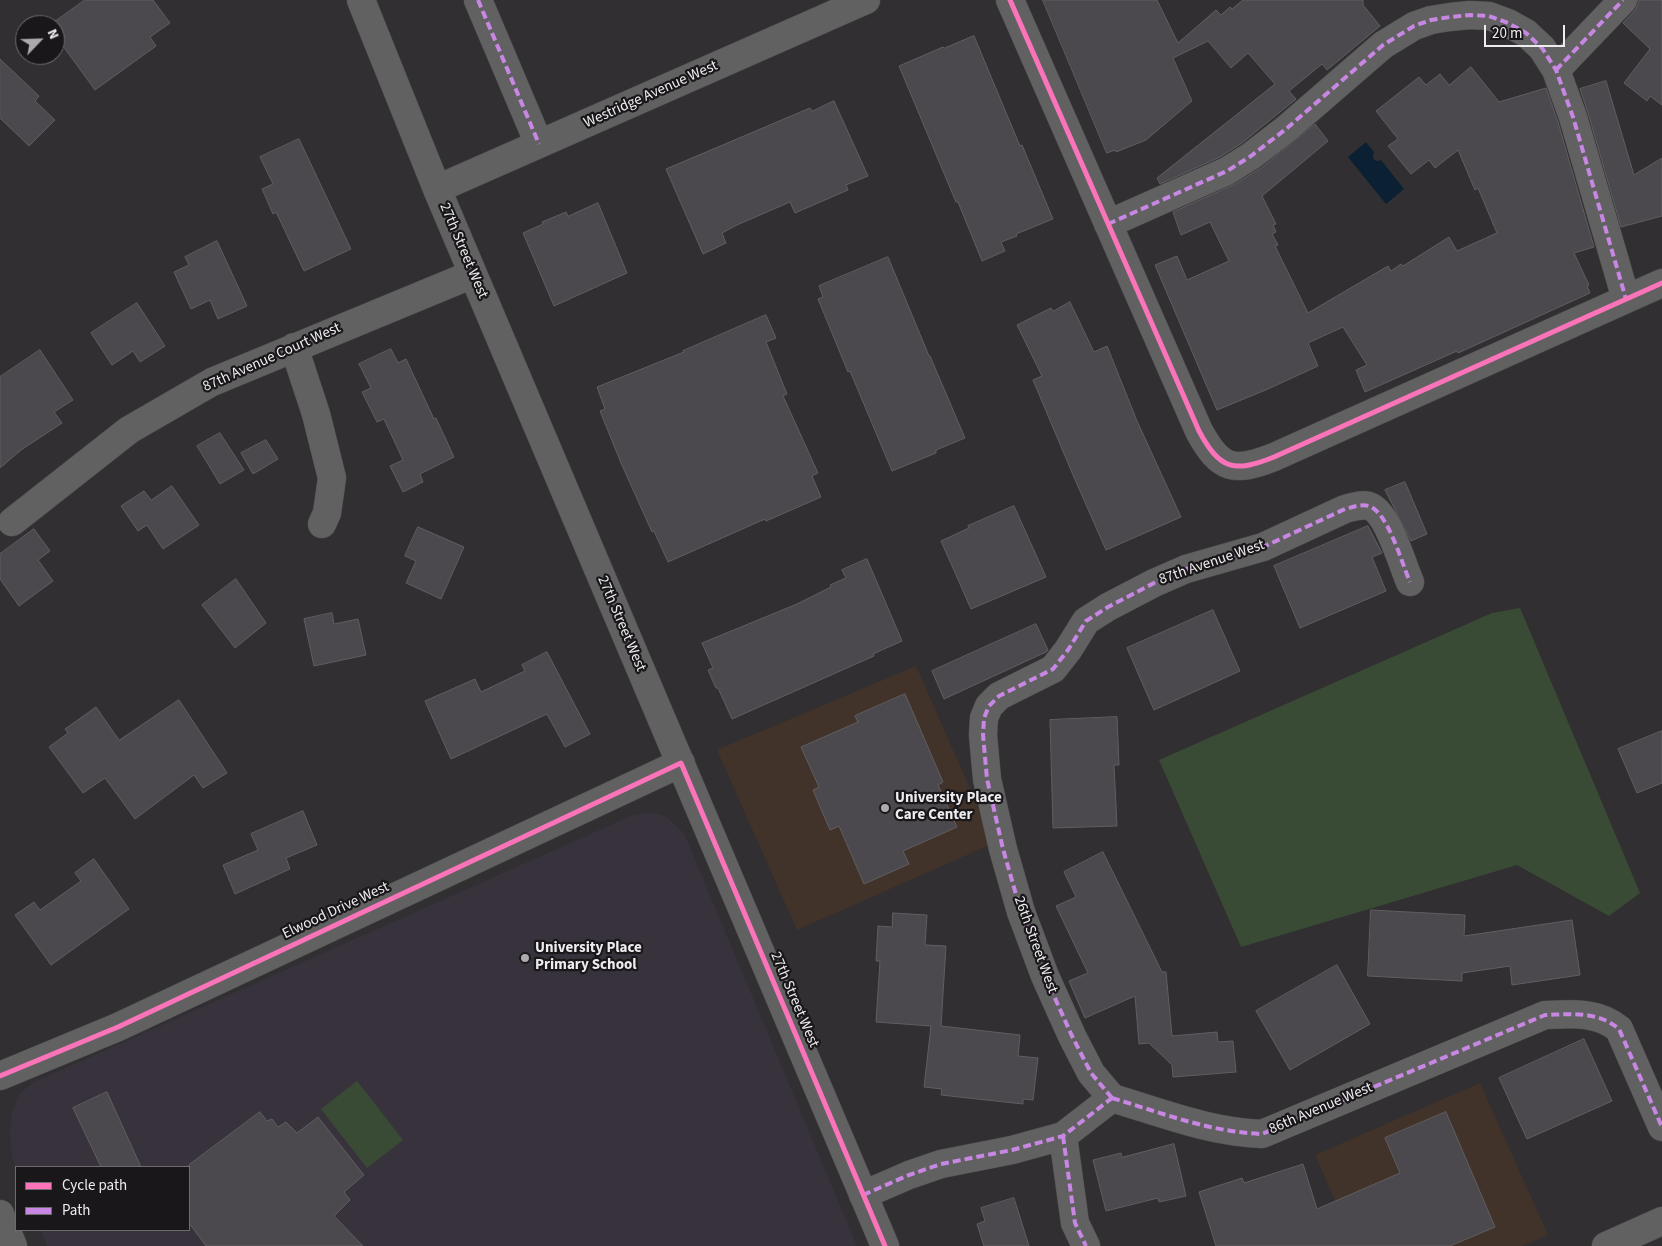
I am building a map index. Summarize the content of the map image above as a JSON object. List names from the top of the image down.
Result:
{
  "streets": {
    "street": [
      "Westridge Avenue West",
      "27th Street West",
      "87th Avenue Court West",
      "87th Avenue West",
      "Elwood Drive West",
      "26th Street West",
      "86th Avenue West"
    ]
  },
  "crossings": [
    ["Westridge Avenue West", "27th Street West"],
    ["27th Street West", "87th Avenue Court West"],
    ["27th Street West", "Elwood Drive West"],
    ["87th Avenue West", "26th Street West"],
    ["26th Street West", "86th Avenue West"]
  ],
  "places": ["University Place Care Center", "University Place Primary School"],
  "legend": ["Cycle path", "Path"],
  "scale_bar": "20 m",
  "north": "top right"
}
